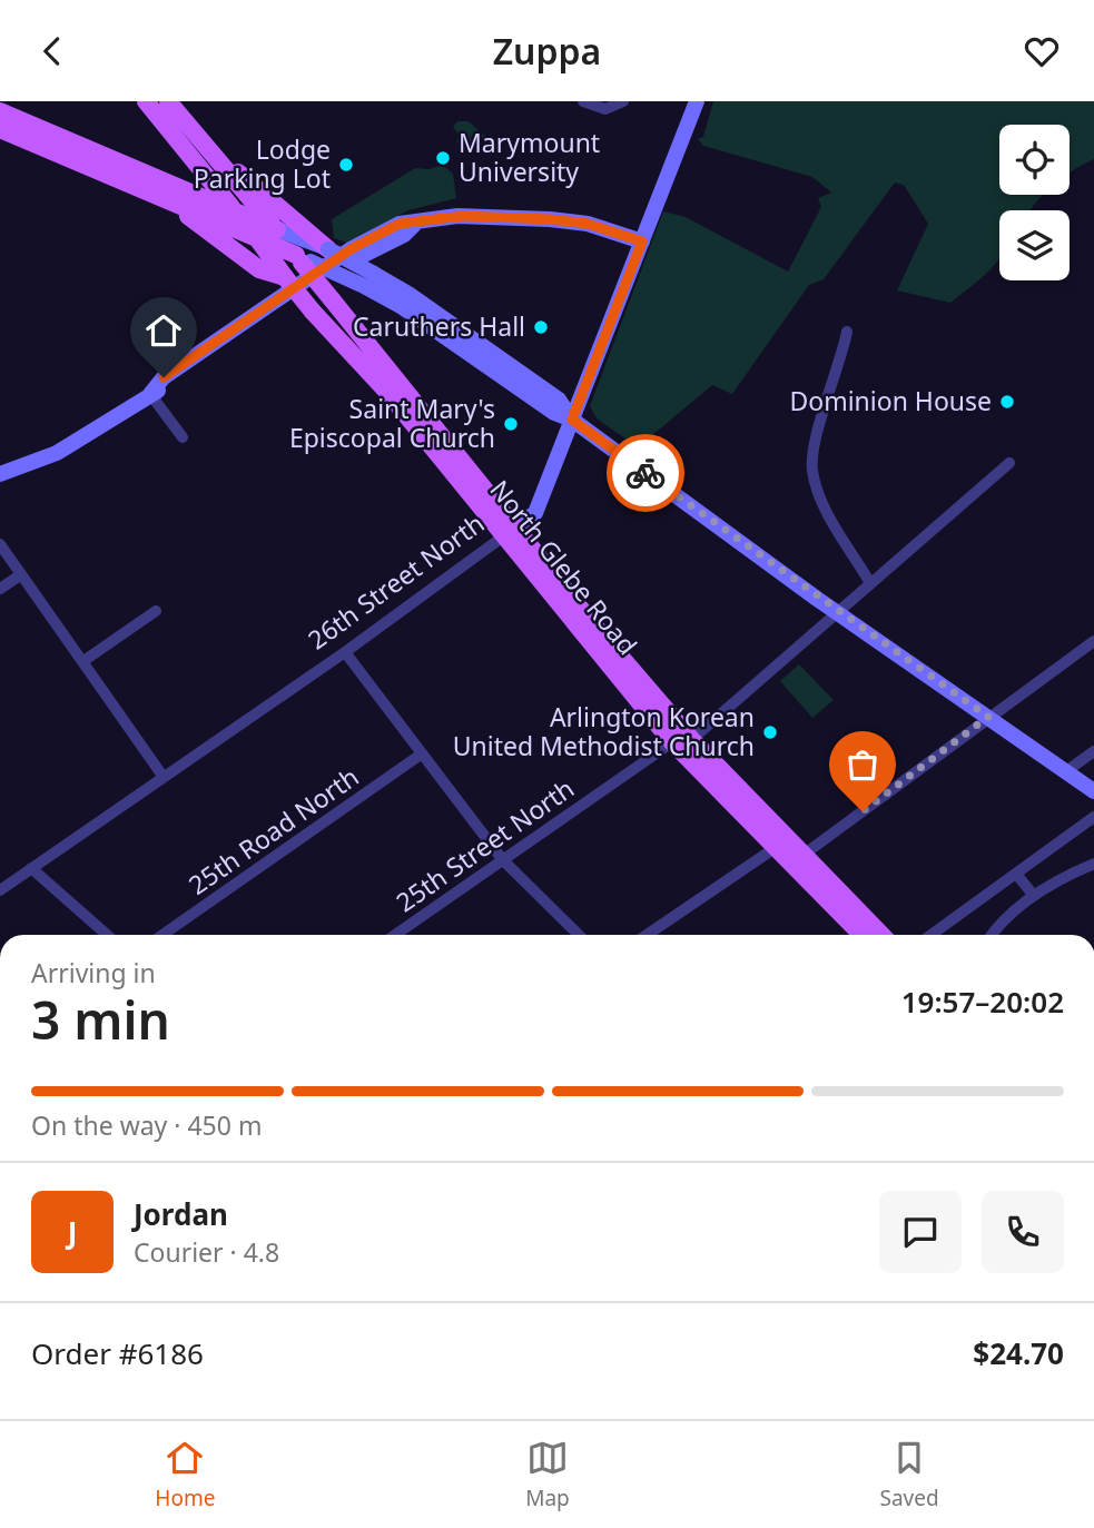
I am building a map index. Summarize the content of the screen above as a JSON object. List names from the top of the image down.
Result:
{
  "streets": {
    "main road": ["North Glebe Road"],
    "street": ["26th Street North", "25th Road North", "25th Street North"]
  },
  "crossings": [
    ["North Glebe Road", "26th Street North"],
    ["North Glebe Road", "25th Street North"]
  ],
  "places": [
    "Marymount University",
    "Lodge Parking Lot",
    "Caruthers Hall",
    "Dominion House",
    "Saint Mary's Episcopal Church",
    "Arlington Korean United Methodist Church"
  ],
  "page": {
    "header": "Zuppa",
    "heading": ["3 min", "Arriving in", "19:57–20:02"],
    "panel": [
      "Jordan",
      "Courier · 4.8",
      "Order #6186",
      "$24.70"
    ],
    "bar": "On the way · 450 m",
    "round": "J",
    "tabs": ["Home", "Map", "Saved"]
  }
}
